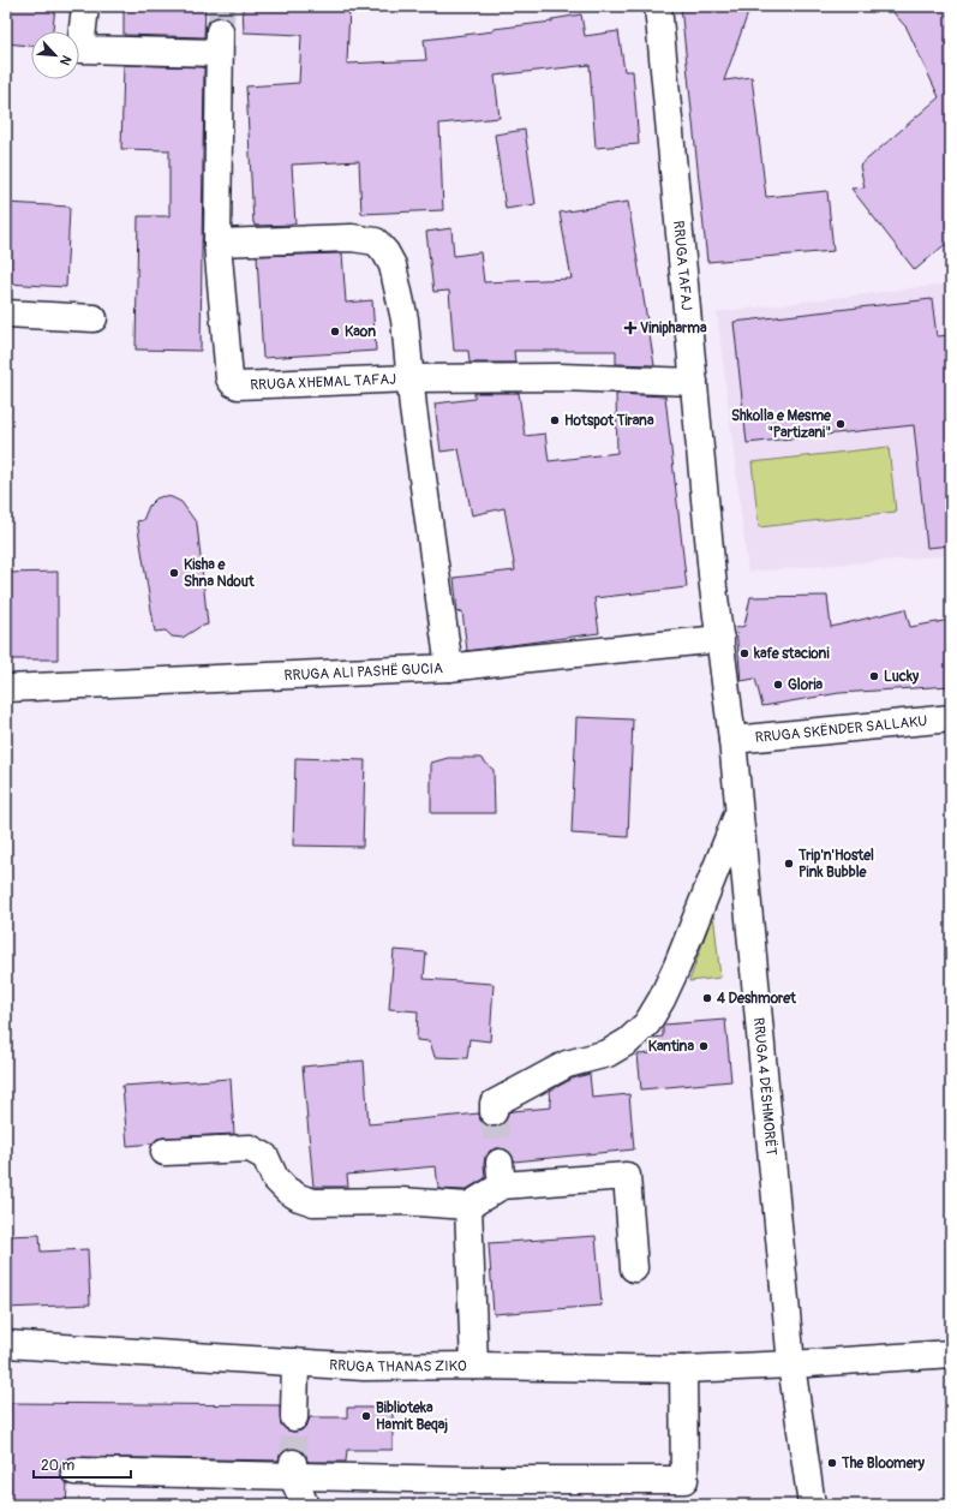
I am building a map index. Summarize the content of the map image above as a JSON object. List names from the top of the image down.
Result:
{
  "streets": {
    "street": [
      "RRUGA TAFAJ",
      "RRUGA XHEMAL TAFAJ",
      "RRUGA ALI PASHË GUCIA",
      "RRUGA SKËNDER SALLAKU",
      "RRUGA 4 DËSHMORËT",
      "RRUGA THANAS ZIKO"
    ]
  },
  "crossings": [
    ["RRUGA TAFAJ", "RRUGA XHEMAL TAFAJ"],
    ["RRUGA TAFAJ", "RRUGA ALI PASHË GUCIA"],
    ["RRUGA TAFAJ", "RRUGA 4 DËSHMORËT"],
    ["RRUGA XHEMAL TAFAJ", "RRUGA ALI PASHË GUCIA"],
    ["RRUGA ALI PASHË GUCIA", "RRUGA 4 DËSHMORËT"],
    ["RRUGA SKËNDER SALLAKU", "RRUGA 4 DËSHMORËT"],
    ["RRUGA 4 DËSHMORËT", "RRUGA THANAS ZIKO"]
  ],
  "places": {
    "health": ["Vinipharma"],
    "other": [
      "Kaon",
      "Hotspot Tirana",
      "Shkolla e Mesme \"Partizani\"",
      "Kisha e Shna Ndout",
      "kafe stacioni",
      "Lucky",
      "Gloria",
      "Trip'n'Hostel Pink Bubble",
      "4 Deshmoret",
      "Kantina",
      "Biblioteka Hamit Beqaj",
      "The Bloomery"
    ]
  },
  "scale_bar": "20 m",
  "north": "bottom right"
}
